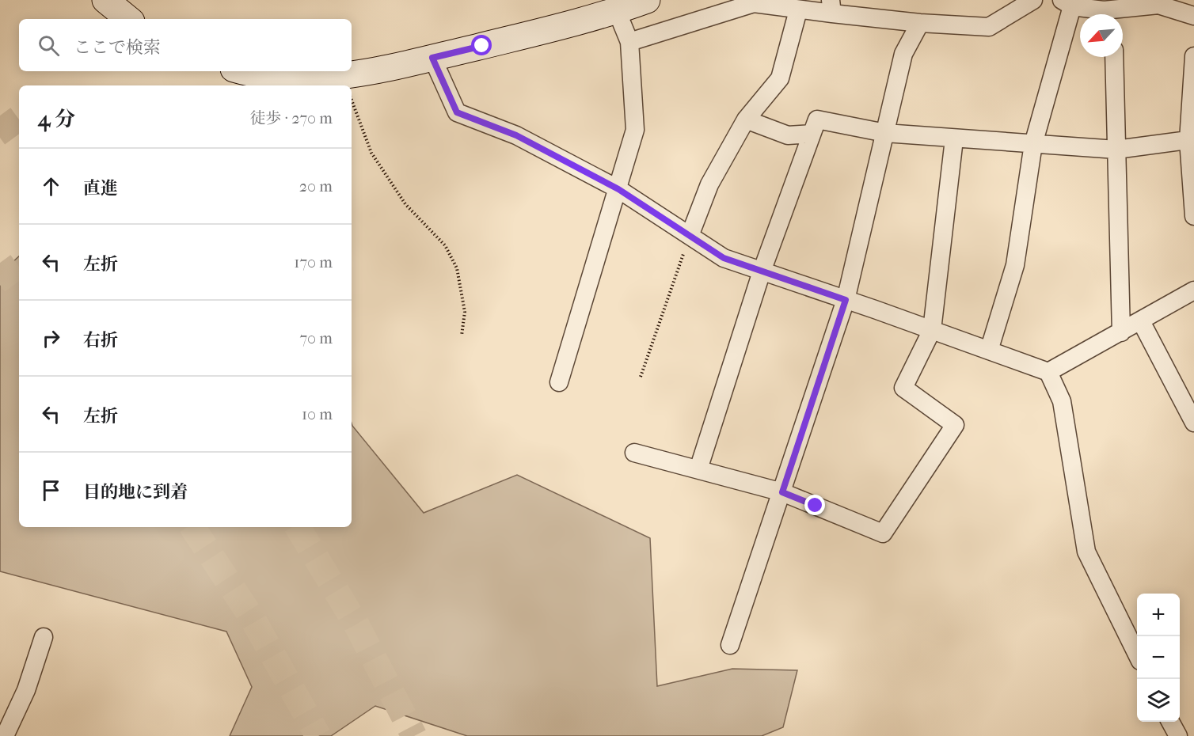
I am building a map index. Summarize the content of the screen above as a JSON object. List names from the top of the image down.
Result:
{
  "north": "bottom left",
  "page": {
    "search": "ここで検索",
    "heading": ["4 分", "徒歩 · 270 m"],
    "list": [
      ["直進", "20 m"],
      ["左折", "170 m"],
      ["右折", "70 m"],
      ["左折", "10 m"],
      "目的地に到着"
    ],
    "map_buttons": ["+", "−"]
  }
}
